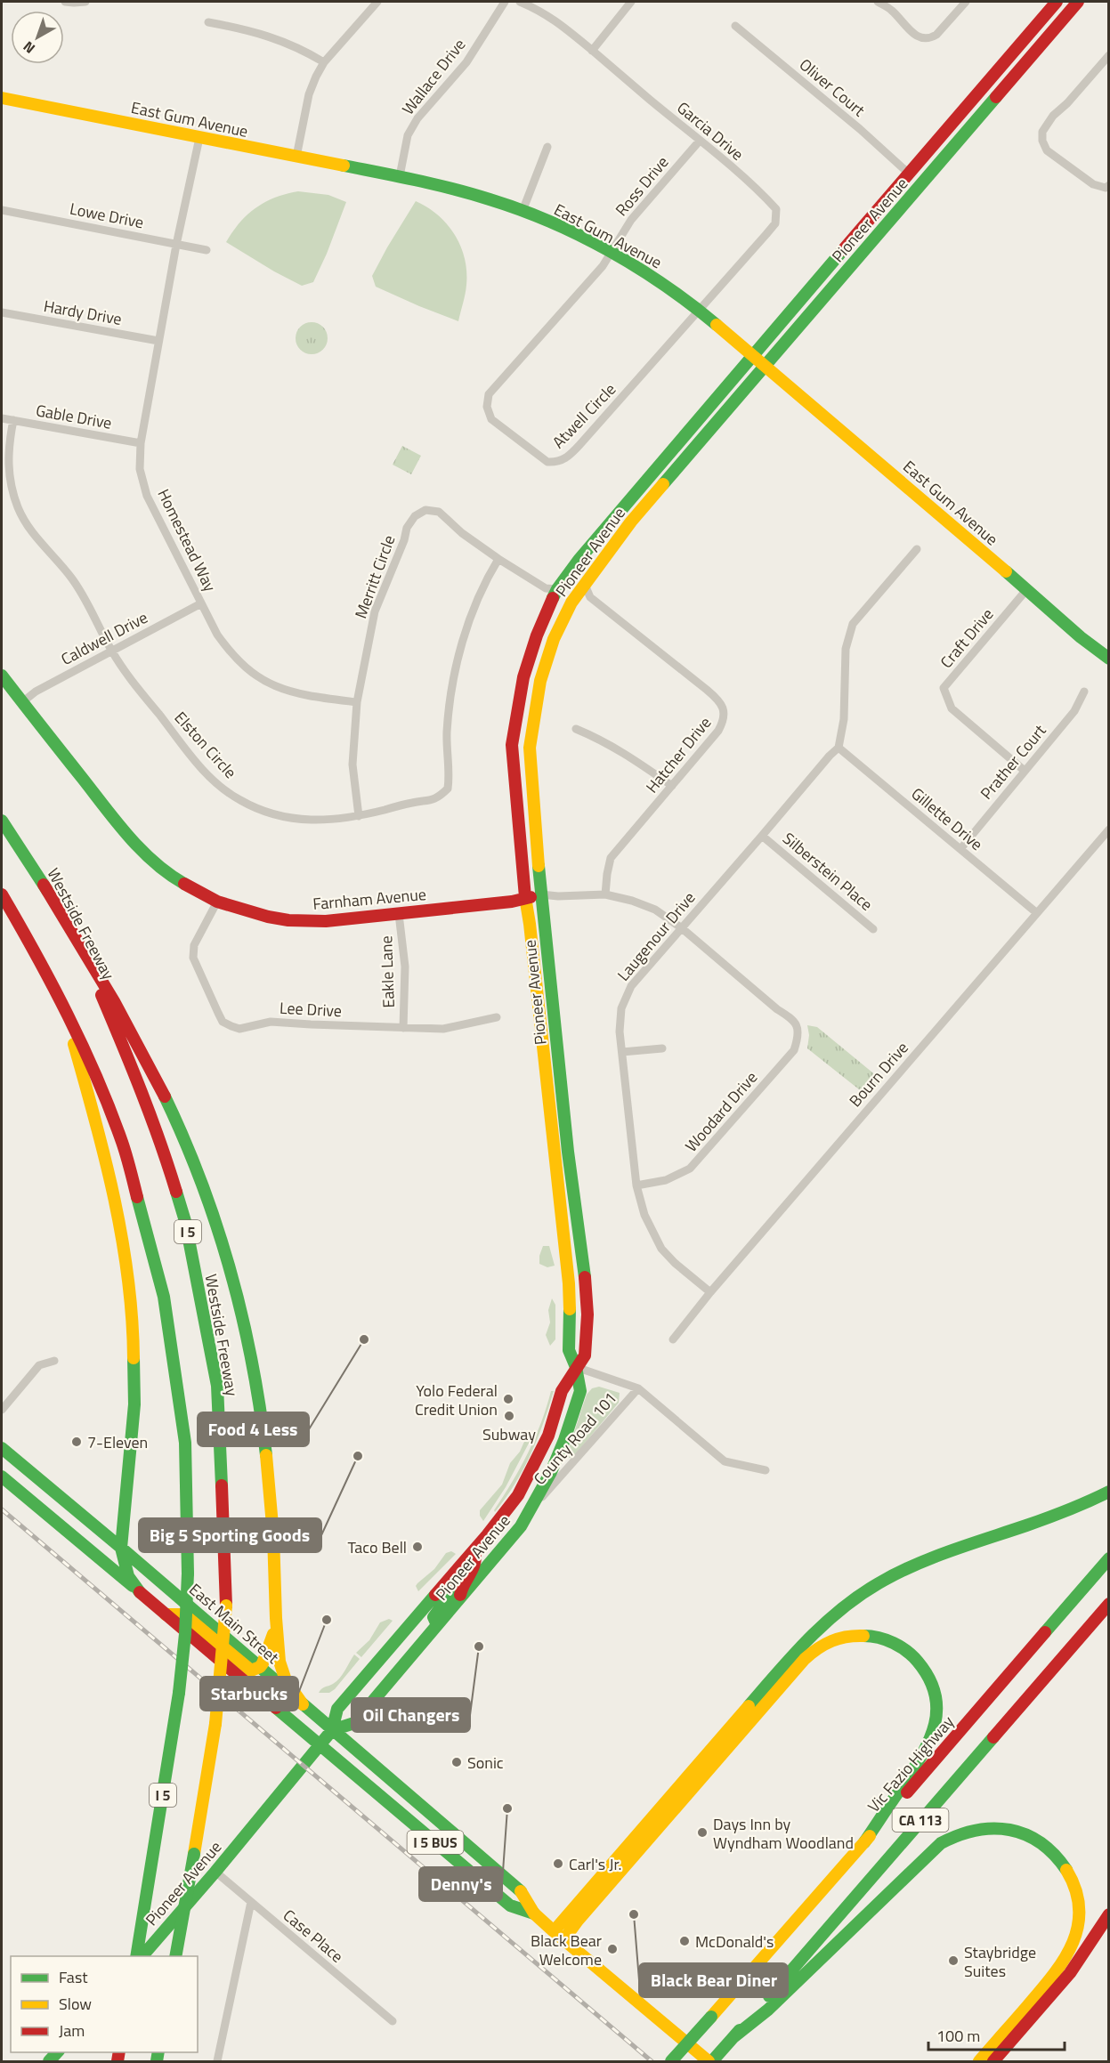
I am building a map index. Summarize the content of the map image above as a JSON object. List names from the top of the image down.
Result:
{
  "streets": {
    "main road": [
      "East Gum Avenue",
      "Pioneer Avenue",
      "Farnham Avenue",
      "Westside Freeway",
      "I 5",
      "East Main Street",
      "Vic Fazio Highway",
      "CA 113",
      "I 5 BUS"
    ],
    "street": [
      "Wallace Drive",
      "Oliver Court",
      "Garcia Drive",
      "Ross Drive",
      "Lowe Drive",
      "Hardy Drive",
      "Atwell Circle",
      "Gable Drive",
      "Homestead Way",
      "Merritt Circle",
      "Caldwell Drive",
      "Craft Drive",
      "Elston Circle",
      "Hatcher Drive",
      "Prather Court",
      "Gillette Drive",
      "Silberstein Place",
      "Laugenour Drive",
      "Eakle Lane",
      "Lee Drive",
      "Bourn Drive",
      "Woodard Drive",
      "County Road 101",
      "Case Place"
    ]
  },
  "crossings": [
    ["Wallace Drive", "East Gum Avenue"],
    ["Oliver Court", "Pioneer Avenue"],
    ["East Gum Avenue", "Garcia Drive"],
    ["East Gum Avenue", "Ross Drive"],
    ["East Gum Avenue", "Pioneer Avenue"],
    ["East Gum Avenue", "Atwell Circle"],
    ["East Gum Avenue", "Homestead Way"],
    ["East Gum Avenue", "Craft Drive"],
    ["Garcia Drive", "Ross Drive"],
    ["Garcia Drive", "Atwell Circle"],
    ["Ross Drive", "Atwell Circle"],
    ["Lowe Drive", "Homestead Way"],
    ["Pioneer Avenue", "Merritt Circle"],
    ["Pioneer Avenue", "Hatcher Drive"],
    ["Pioneer Avenue", "Farnham Avenue"],
    ["Pioneer Avenue", "County Road 101"],
    ["Pioneer Avenue", "East Main Street"],
    ["Pioneer Avenue", "Case Place"],
    ["Hardy Drive", "Homestead Way"],
    ["Gable Drive", "Homestead Way"],
    ["Gable Drive", "Elston Circle"],
    ["Homestead Way", "Merritt Circle"],
    ["Homestead Way", "Caldwell Drive"],
    ["Merritt Circle", "Elston Circle"],
    ["Caldwell Drive", "Elston Circle"],
    ["Caldwell Drive", "Farnham Avenue"],
    ["Craft Drive", "Prather Court"],
    ["Hatcher Drive", "Farnham Avenue"],
    ["Prather Court", "Gillette Drive"],
    ["Gillette Drive", "Laugenour Drive"],
    ["Gillette Drive", "Bourn Drive"],
    ["Silberstein Place", "Laugenour Drive"],
    ["Farnham Avenue", "Laugenour Drive"],
    ["Farnham Avenue", "Eakle Lane"],
    ["Farnham Avenue", "Lee Drive"],
    ["Farnham Avenue", "Woodard Drive"],
    ["Laugenour Drive", "Bourn Drive"],
    ["Laugenour Drive", "Woodard Drive"],
    ["Eakle Lane", "Lee Drive"],
    ["East Main Street", "CA 113"]
  ],
  "places": [
    "Food 4 Less",
    "Yolo Federal Credit Union",
    "Subway",
    "7-Eleven",
    "Big 5 Sporting Goods",
    "Taco Bell",
    "Starbucks",
    "Oil Changers",
    "Sonic",
    "Denny's",
    "Days Inn by Wyndham Woodland",
    "Carl's Jr.",
    "Black Bear Diner",
    "McDonald's",
    "Black Bear Welcome",
    "Staybridge Suites"
  ],
  "legend": ["Fast", "Slow", "Jam"],
  "scale_bar": "100 m",
  "north": "bottom left"
}
